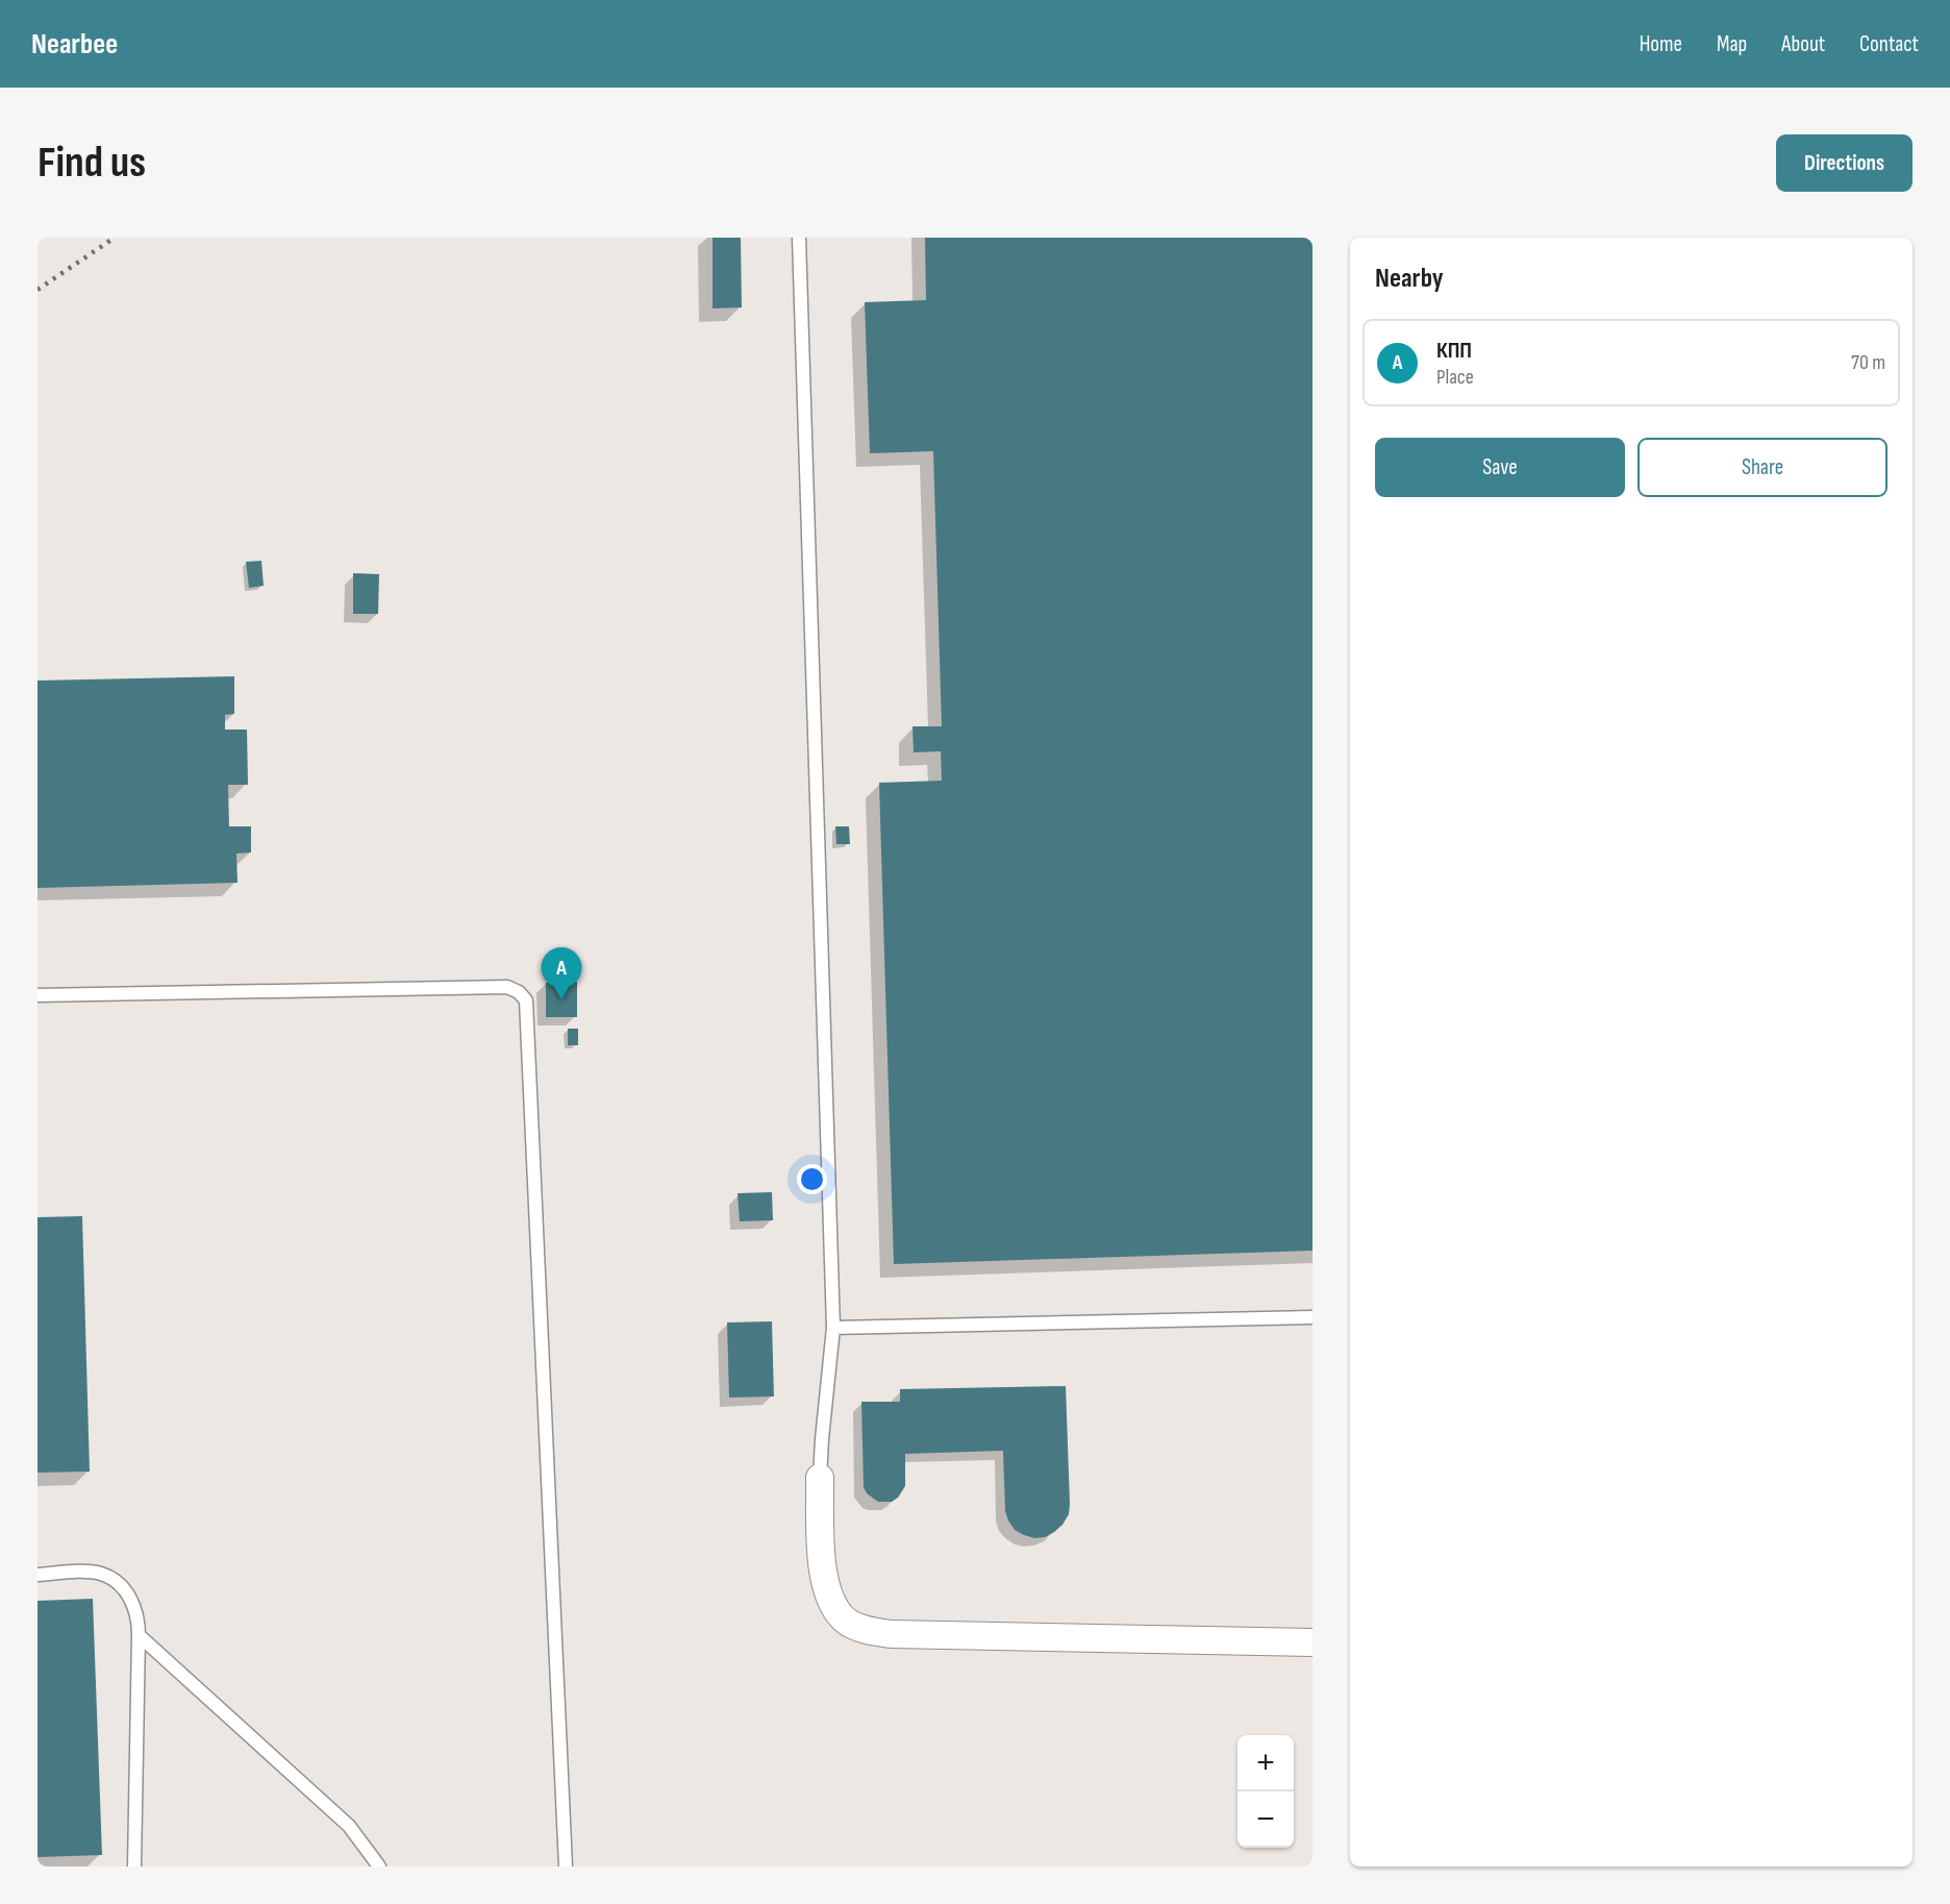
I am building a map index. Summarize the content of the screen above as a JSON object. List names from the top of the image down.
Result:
{
  "page": {
    "header": "Nearbee",
    "nav": [
      "Home",
      "Map",
      "About",
      "Contact"
    ],
    "buttons": [
      "Directions",
      ["Save", "Share"]
    ],
    "title": "Find us",
    "heading": "Nearby",
    "list": [
      {
        "mark": "A",
        "name": "КПП",
        "note": "Place",
        "value": "70 m"
      }
    ],
    "pins": "A",
    "map_buttons": ["+", "−"]
  }
}
